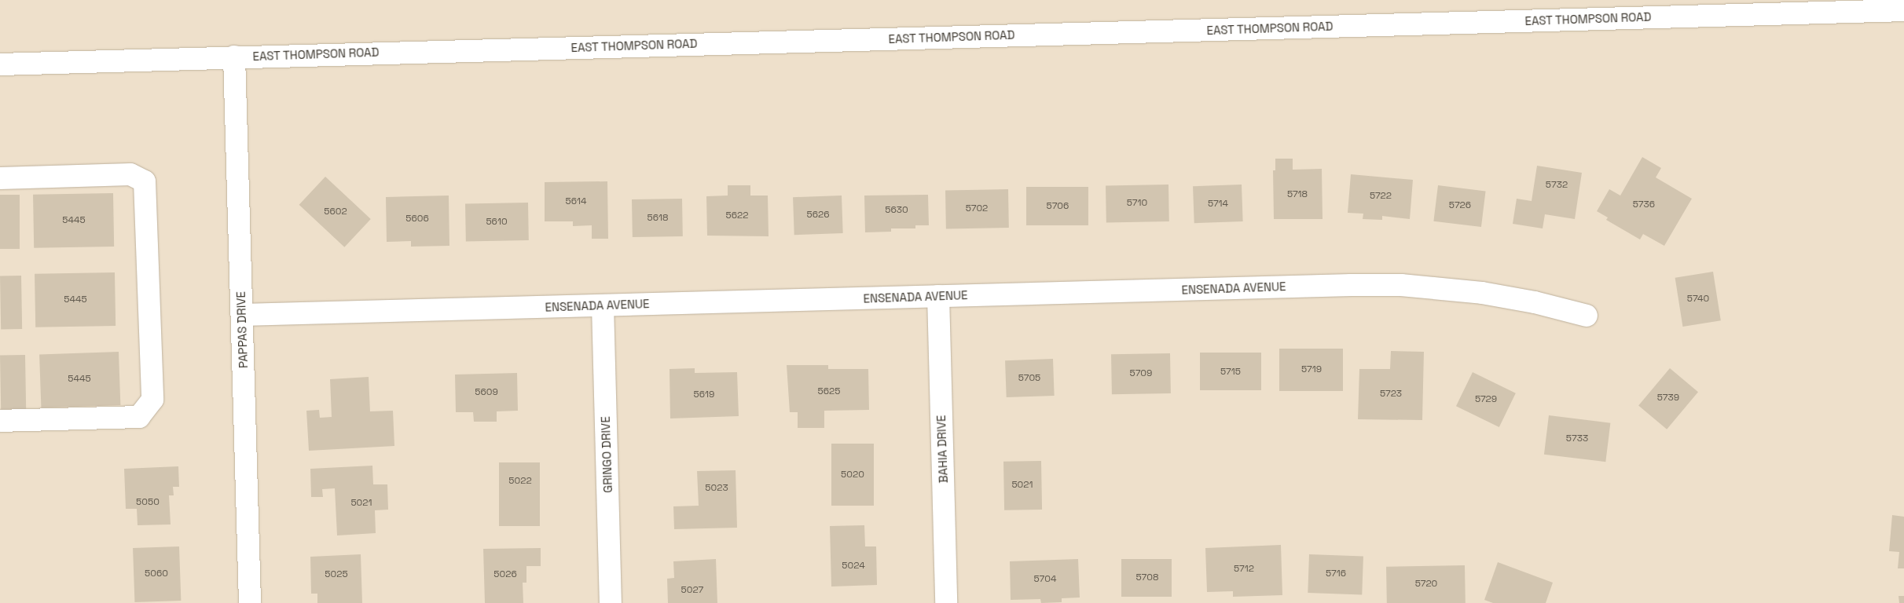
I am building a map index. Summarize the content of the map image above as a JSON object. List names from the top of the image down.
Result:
{
  "streets": {
    "street": [
      "EAST THOMPSON ROAD",
      "ENSENADA AVENUE",
      "PAPPAS DRIVE",
      "BAHIA DRIVE",
      "GRINGO DRIVE"
    ]
  },
  "crossings": [
    ["EAST THOMPSON ROAD", "PAPPAS DRIVE"],
    ["ENSENADA AVENUE", "PAPPAS DRIVE"],
    ["ENSENADA AVENUE", "BAHIA DRIVE"],
    ["ENSENADA AVENUE", "GRINGO DRIVE"]
  ],
  "house_numbers": [
    "5732",
    "5718",
    "5722",
    "5614",
    "5710",
    "5714",
    "5736",
    "5726",
    "5706",
    "5702",
    "5630",
    "5602",
    "5626",
    "5622",
    "5618",
    "5606",
    "5445",
    "5610",
    "5740",
    "5445",
    "5719",
    "5715",
    "5709",
    "5705",
    "5445",
    "5625",
    "5609",
    "5723",
    "5619",
    "5739",
    "5729",
    "5733",
    "5020",
    "5022",
    "5021",
    "5023",
    "5050",
    "5021",
    "5024",
    "5712",
    "5060",
    "5716",
    "5025",
    "5026",
    "5708",
    "5704",
    "5720",
    "5027"
  ]
}
